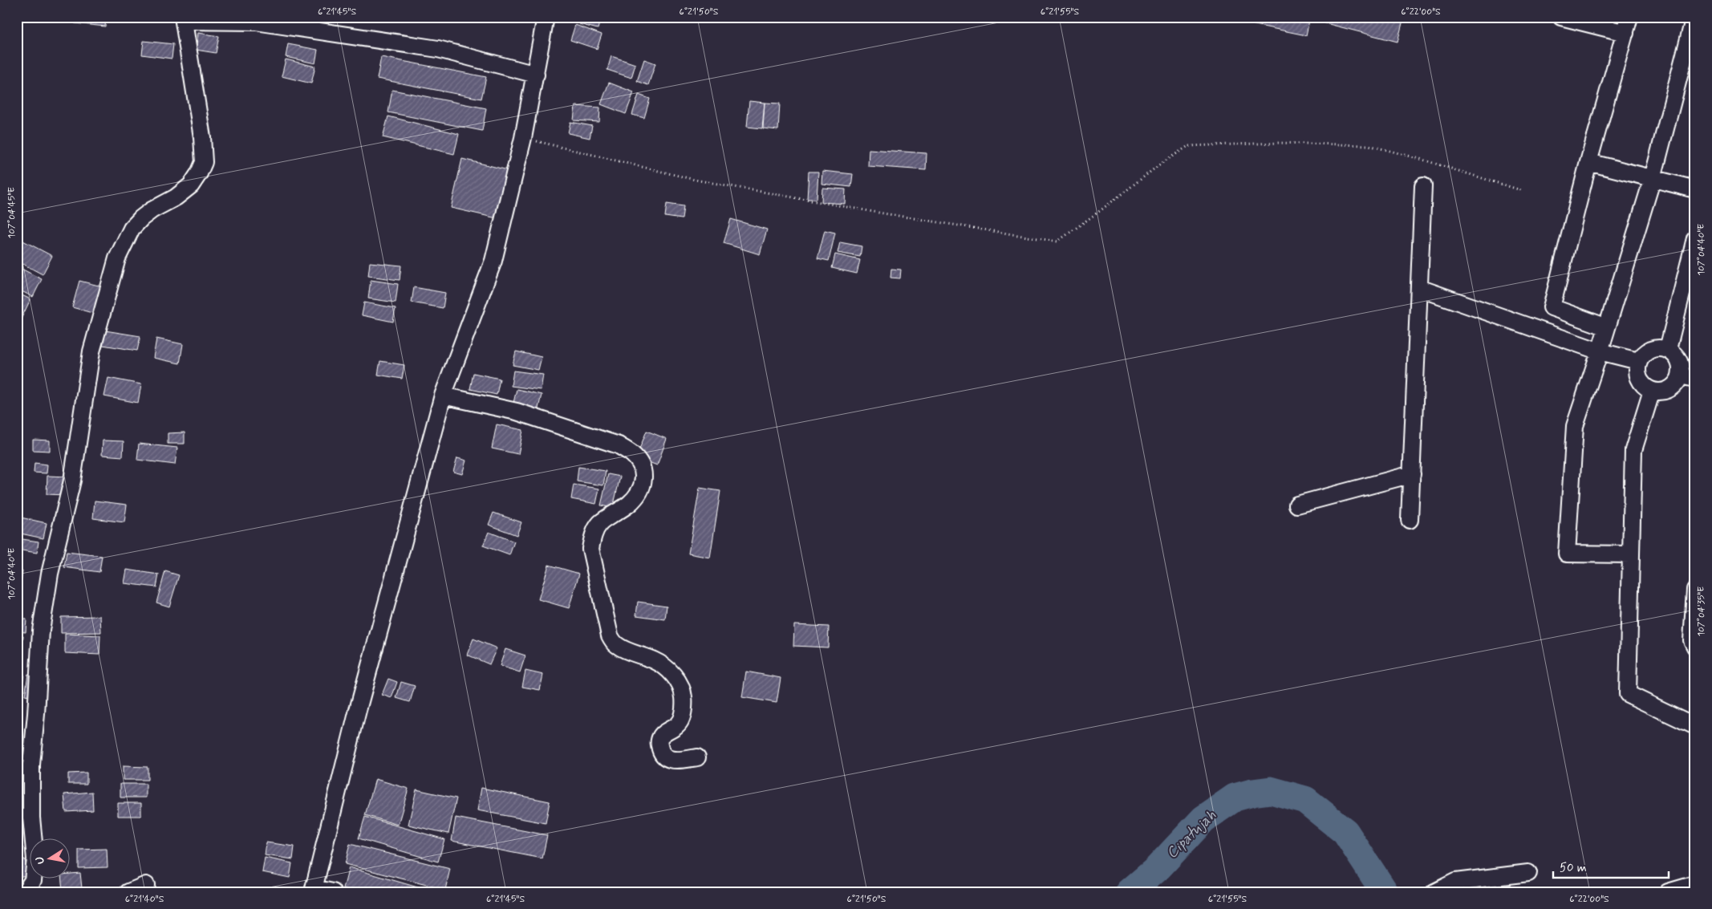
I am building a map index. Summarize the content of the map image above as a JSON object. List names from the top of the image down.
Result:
{
  "water": ["Cipatujah"],
  "scale_bar": "50 m",
  "north": "left",
  "coordinates": [
    "6°21'45\"S",
    "6°21'50\"S",
    "6°21'55\"S",
    "6°22'00\"S",
    "107°04'45\"E",
    "107°04'40\"E",
    "107°04'35\"E",
    "6°21'40\"S"
  ]
}
